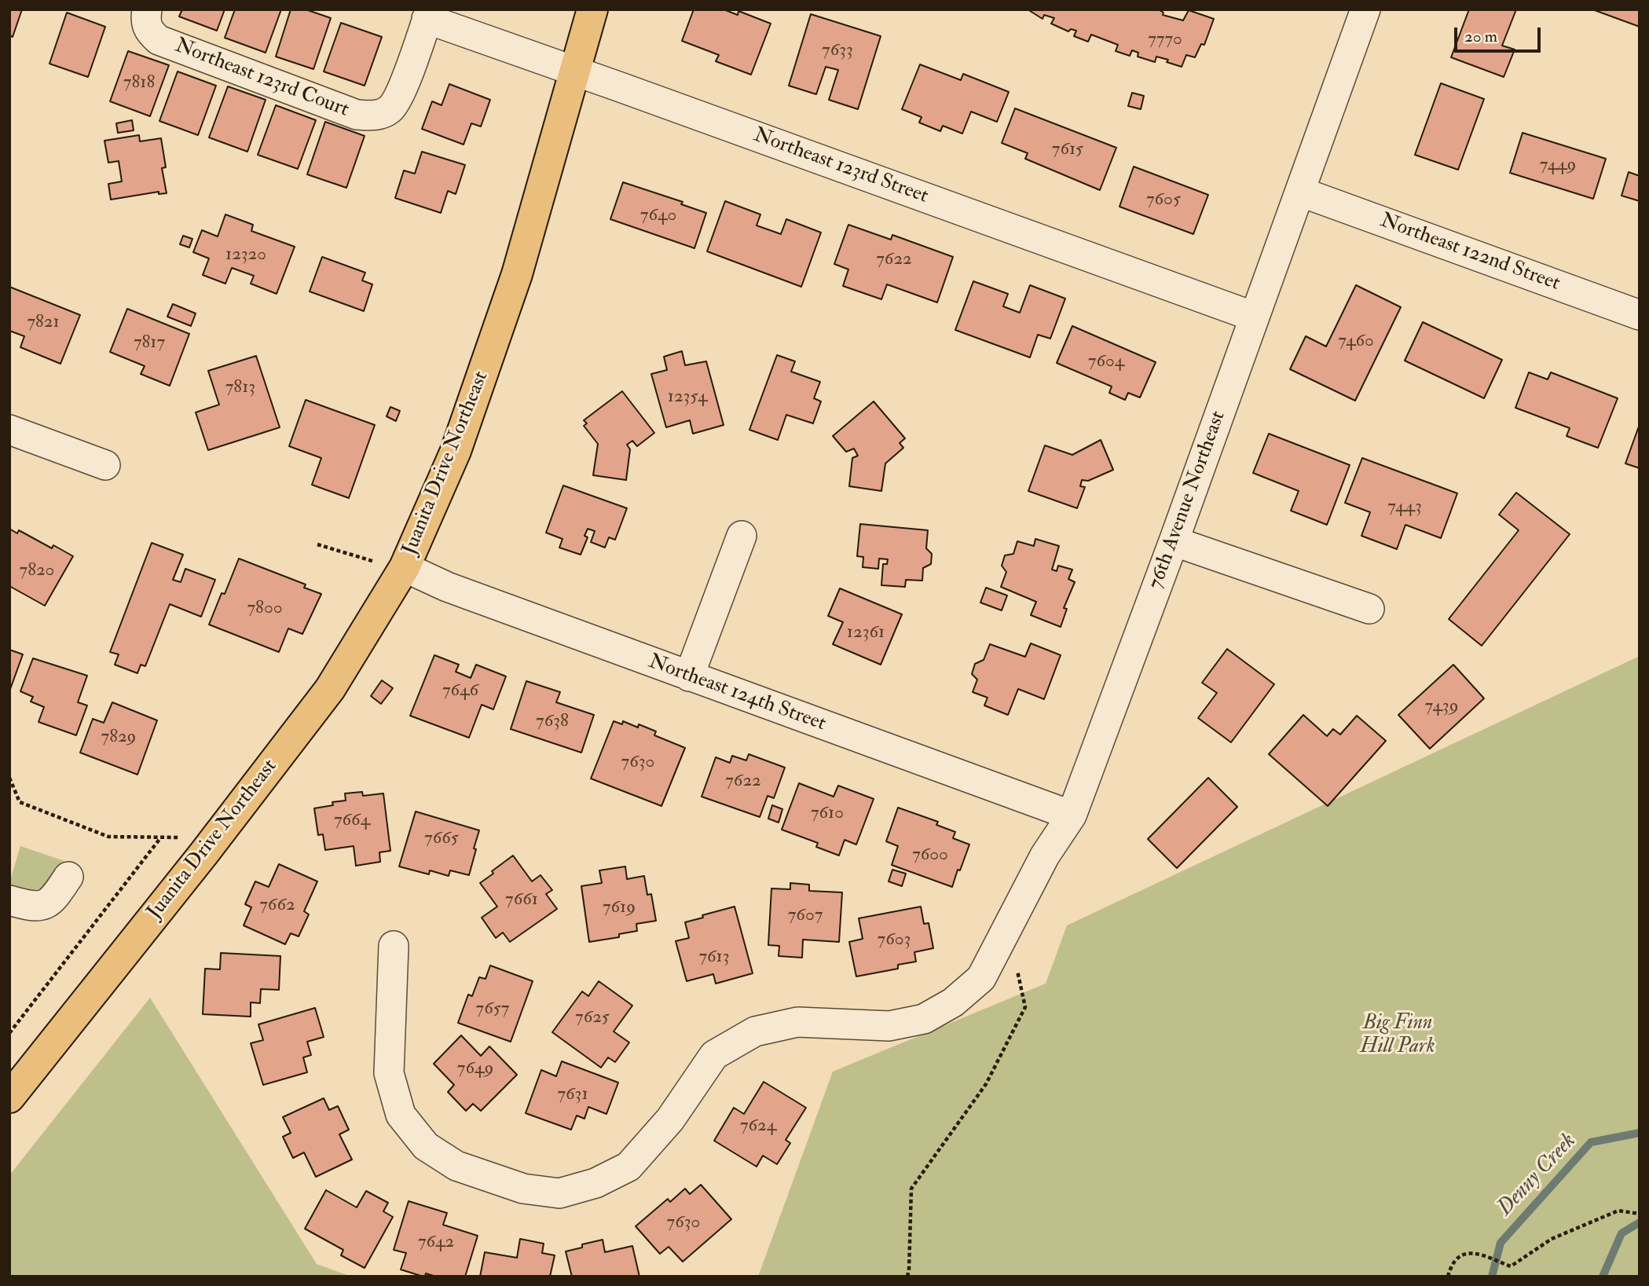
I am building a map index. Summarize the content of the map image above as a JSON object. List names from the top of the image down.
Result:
{
  "streets": {
    "main road": ["Juanita Drive Northeast"],
    "street": [
      "Northeast 123rd Court",
      "Northeast 123rd Street",
      "Northeast 122nd Street",
      "76th Avenue Northeast",
      "Northeast 124th Street"
    ]
  },
  "crossings": [
    ["Northeast 123rd Court", "Northeast 123rd Street"],
    ["Northeast 123rd Street", "Juanita Drive Northeast"],
    ["Northeast 123rd Street", "76th Avenue Northeast"],
    ["Northeast 122nd Street", "76th Avenue Northeast"],
    ["Juanita Drive Northeast", "Northeast 124th Street"],
    ["76th Avenue Northeast", "Northeast 124th Street"]
  ],
  "water": ["Denny Creek"],
  "parks": ["Big Finn Hill Park"],
  "house_numbers": [
    "7770",
    "7633",
    "7818",
    "7615",
    "7449",
    "7605",
    "7640",
    "12320",
    "7622",
    "7821",
    "7460",
    "7817",
    "7604",
    "7813",
    "12354",
    "7443",
    "7820",
    "7800",
    "12361",
    "7646",
    "7439",
    "7638",
    "7829",
    "7630",
    "7622",
    "7610",
    "7664",
    "7665",
    "7600",
    "7661",
    "7662",
    "7619",
    "7607",
    "7603",
    "7613",
    "7657",
    "7625",
    "7649",
    "7631",
    "7624",
    "7630",
    "7642"
  ],
  "scale_bar": "20 m"
}
